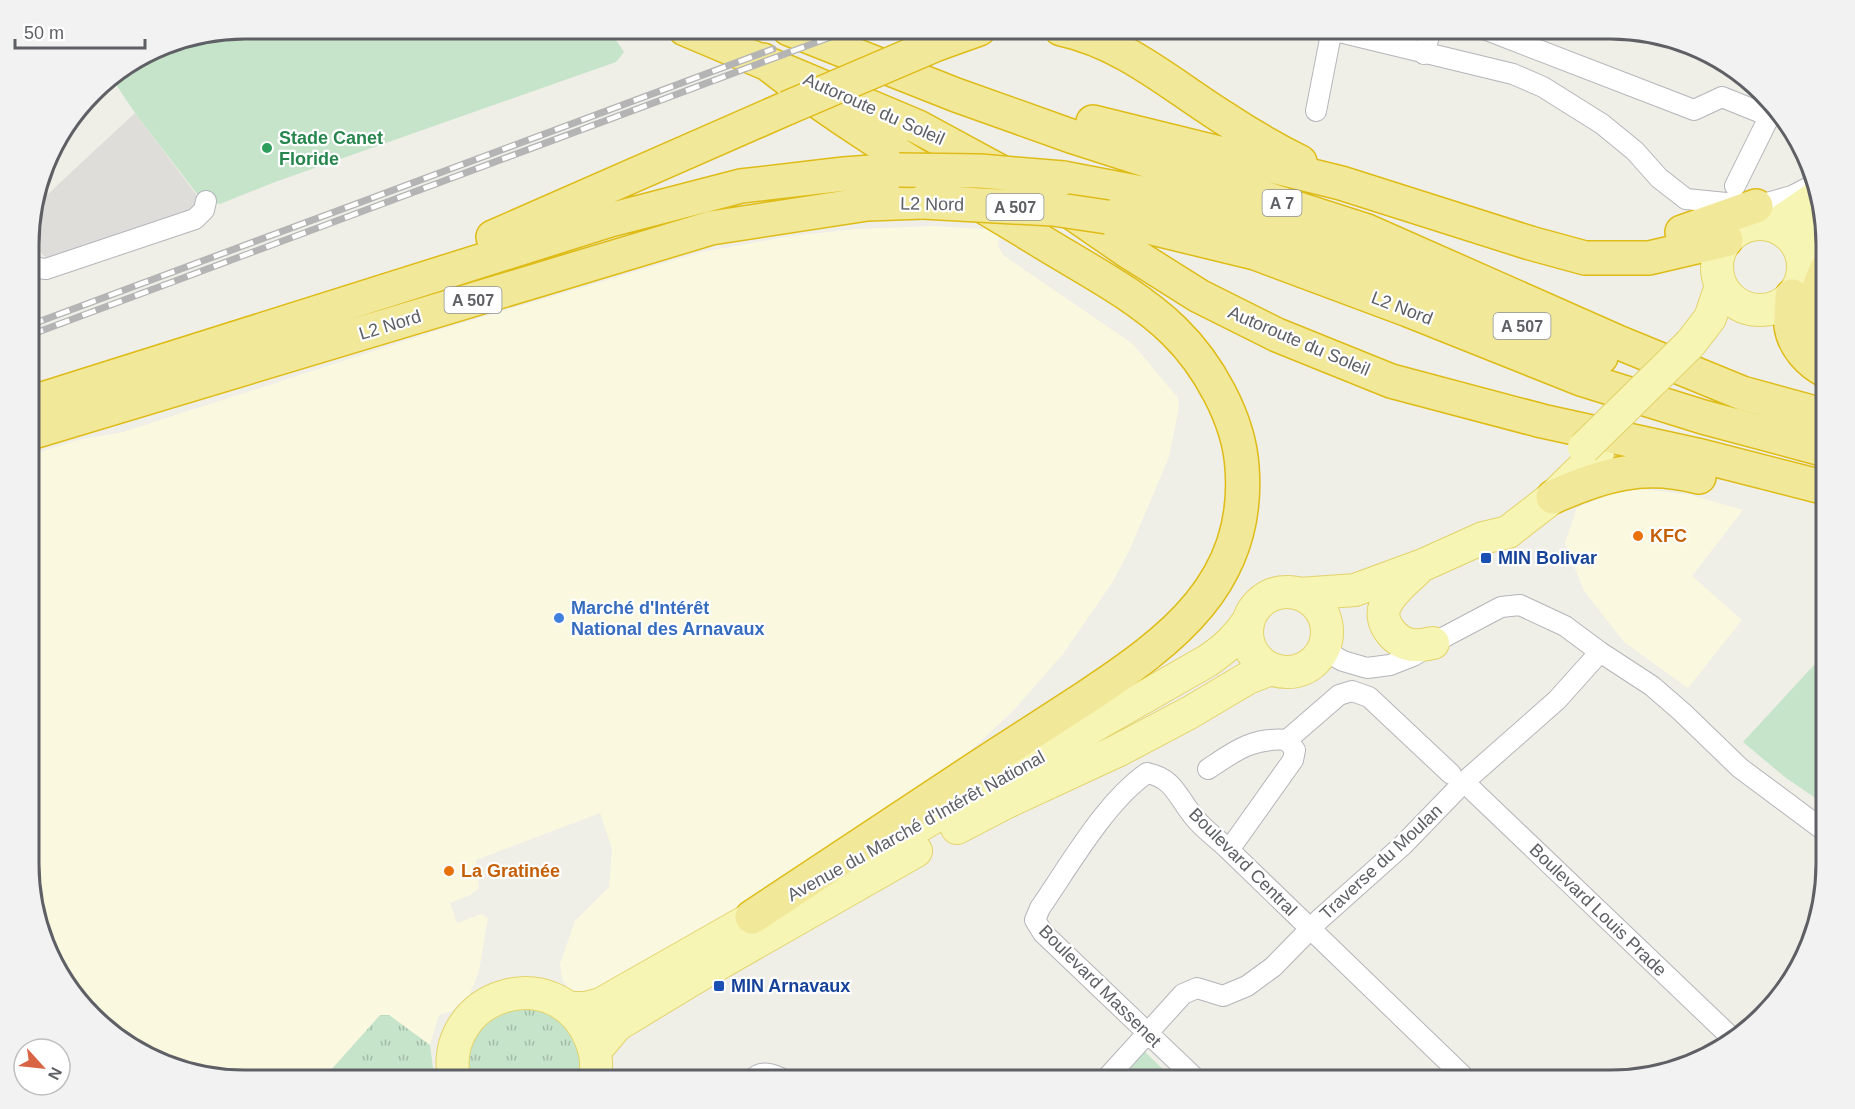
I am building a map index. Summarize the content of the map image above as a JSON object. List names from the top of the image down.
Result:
{
  "streets": {
    "highway": [
      "Autoroute du Soleil",
      "A 7",
      "L2 Nord",
      "A 507"
    ],
    "main road": ["Avenue du Marché d'Intérêt National"],
    "street": [
      "Boulevard Central",
      "Traverse du Moulan",
      "Boulevard Louis Prade",
      "Boulevard Massenet"
    ]
  },
  "crossings": [
    ["A 7", "L2 Nord"],
    ["Boulevard Central", "Traverse du Moulan"],
    ["Boulevard Central", "Boulevard Massenet"],
    ["Traverse du Moulan", "Boulevard Louis Prade"],
    ["Traverse du Moulan", "Boulevard Massenet"]
  ],
  "places": {
    "other": [
      "Stade Canet Floride",
      "KFC",
      "Marché d'Intérêt National des Arnavaux",
      "La Gratinée"
    ],
    "transit": ["MIN Bolivar", "MIN Arnavaux"]
  },
  "scale_bar": "50 m",
  "north": "bottom right"
}
